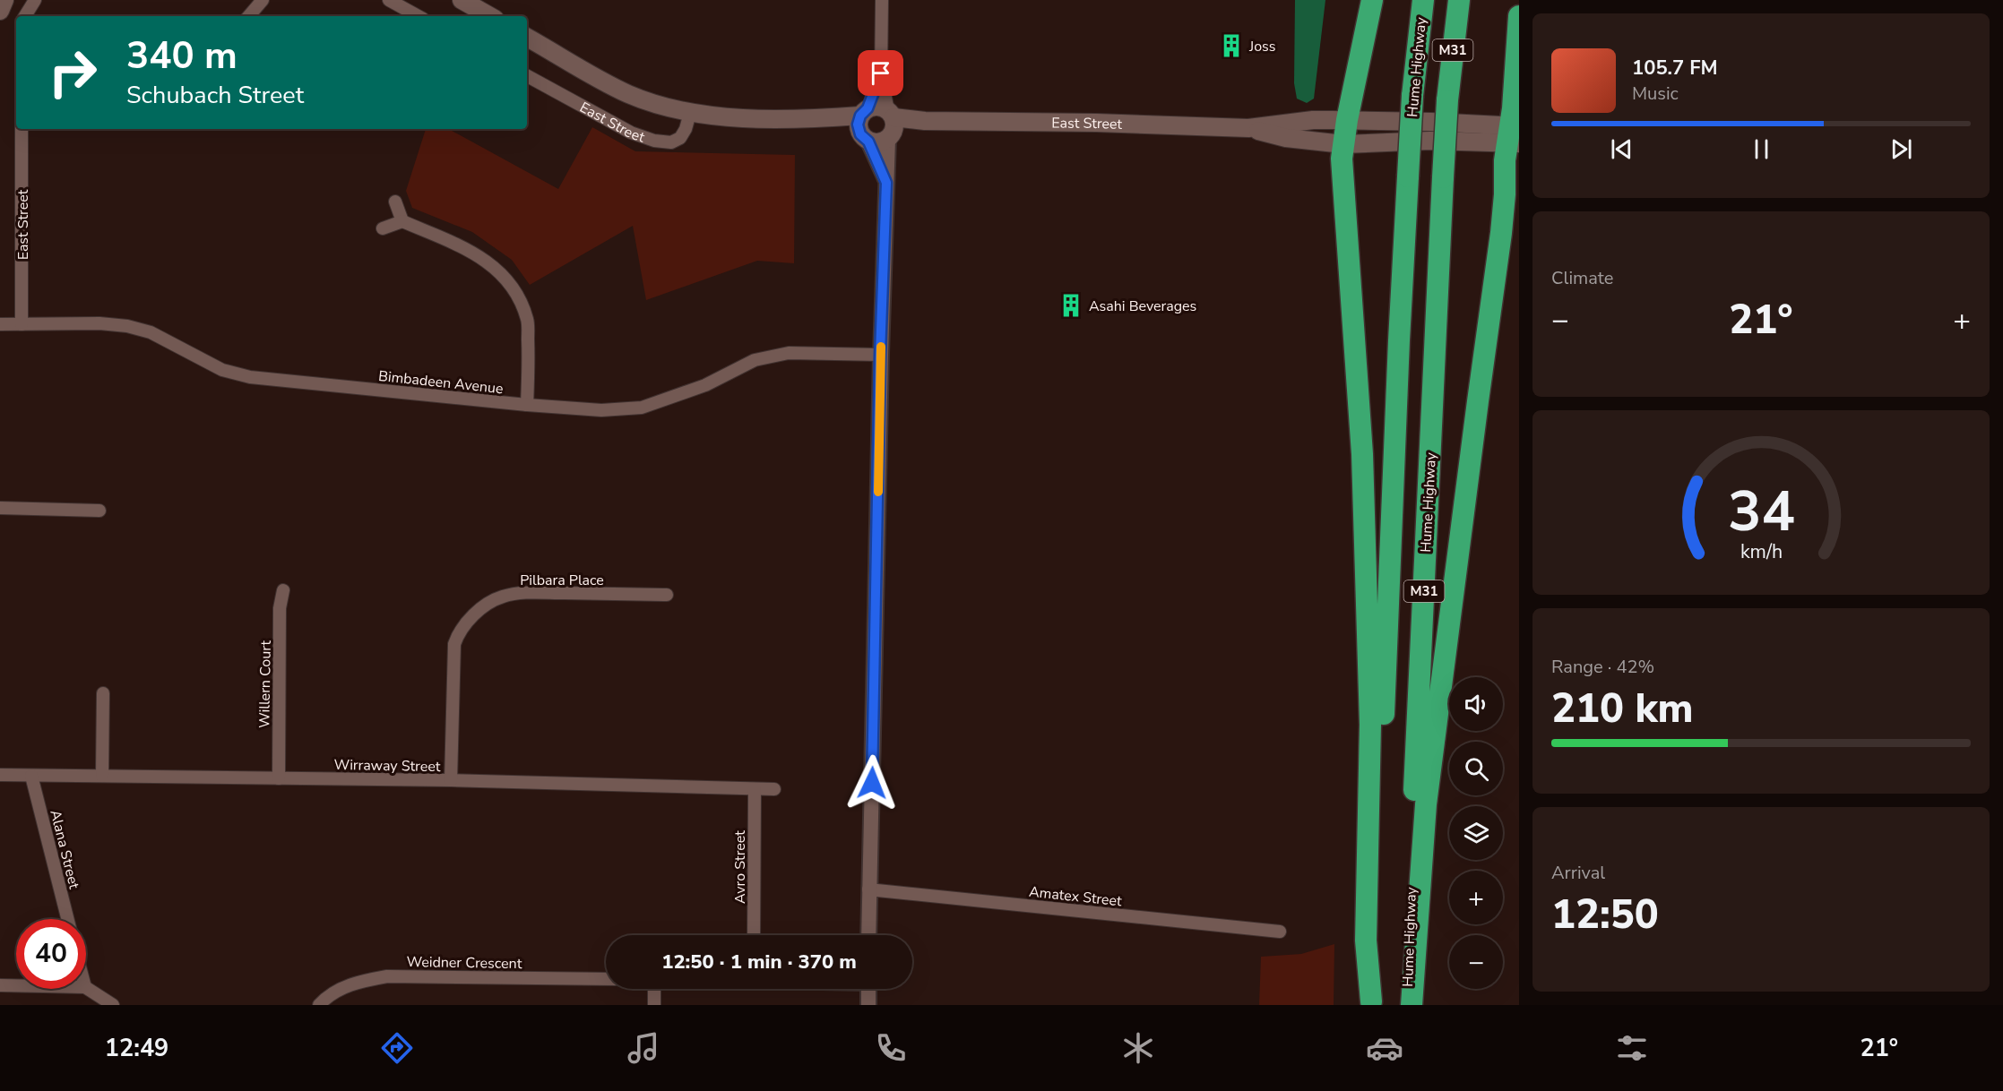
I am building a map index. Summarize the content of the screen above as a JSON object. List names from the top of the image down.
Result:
{
  "streets": {
    "highway": ["M31", "Hume Highway"],
    "main road": ["East Street"],
    "street": [
      "Bimbadeen Avenue",
      "Pilbara Place",
      "Willern Court",
      "Wirraway Street",
      "Alana Street",
      "Avro Street",
      "Amatex Street",
      "Weidner Crescent"
    ]
  },
  "crossings": [
    ["East Street", "Bimbadeen Avenue"],
    ["Pilbara Place", "Wirraway Street"],
    ["Willern Court", "Wirraway Street"],
    ["Wirraway Street", "Alana Street"],
    ["Wirraway Street", "Avro Street"]
  ],
  "places": {
    "building": ["Joss", "Asahi Beverages"]
  },
  "page": {
    "turn": ["340 m", "Schubach Street"],
    "song": ["105.7 FM", "Music"],
    "tile": [
      "Climate",
      ["Range · 42%", "210 km"],
      ["Arrival", "12:50"]
    ],
    "heat": ["−", "21°", "+"],
    "map_buttons": ["+", "−"],
    "limit": "40",
    "trip": "12:50 · 1 min · 370 m",
    "tabs": ["12:49", "21°"],
    "gauge": ["34", "km/h"]
  }
}
